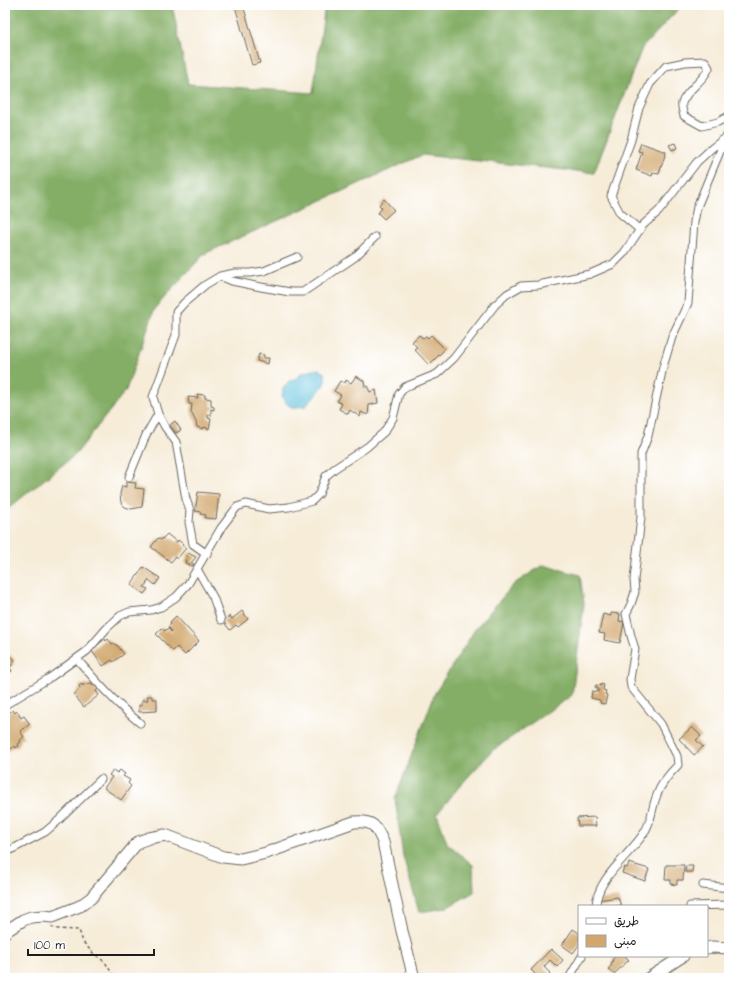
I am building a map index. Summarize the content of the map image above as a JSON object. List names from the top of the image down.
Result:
{
  "legend": ["طريق", "مبنى"],
  "scale_bar": "100 m"
}
